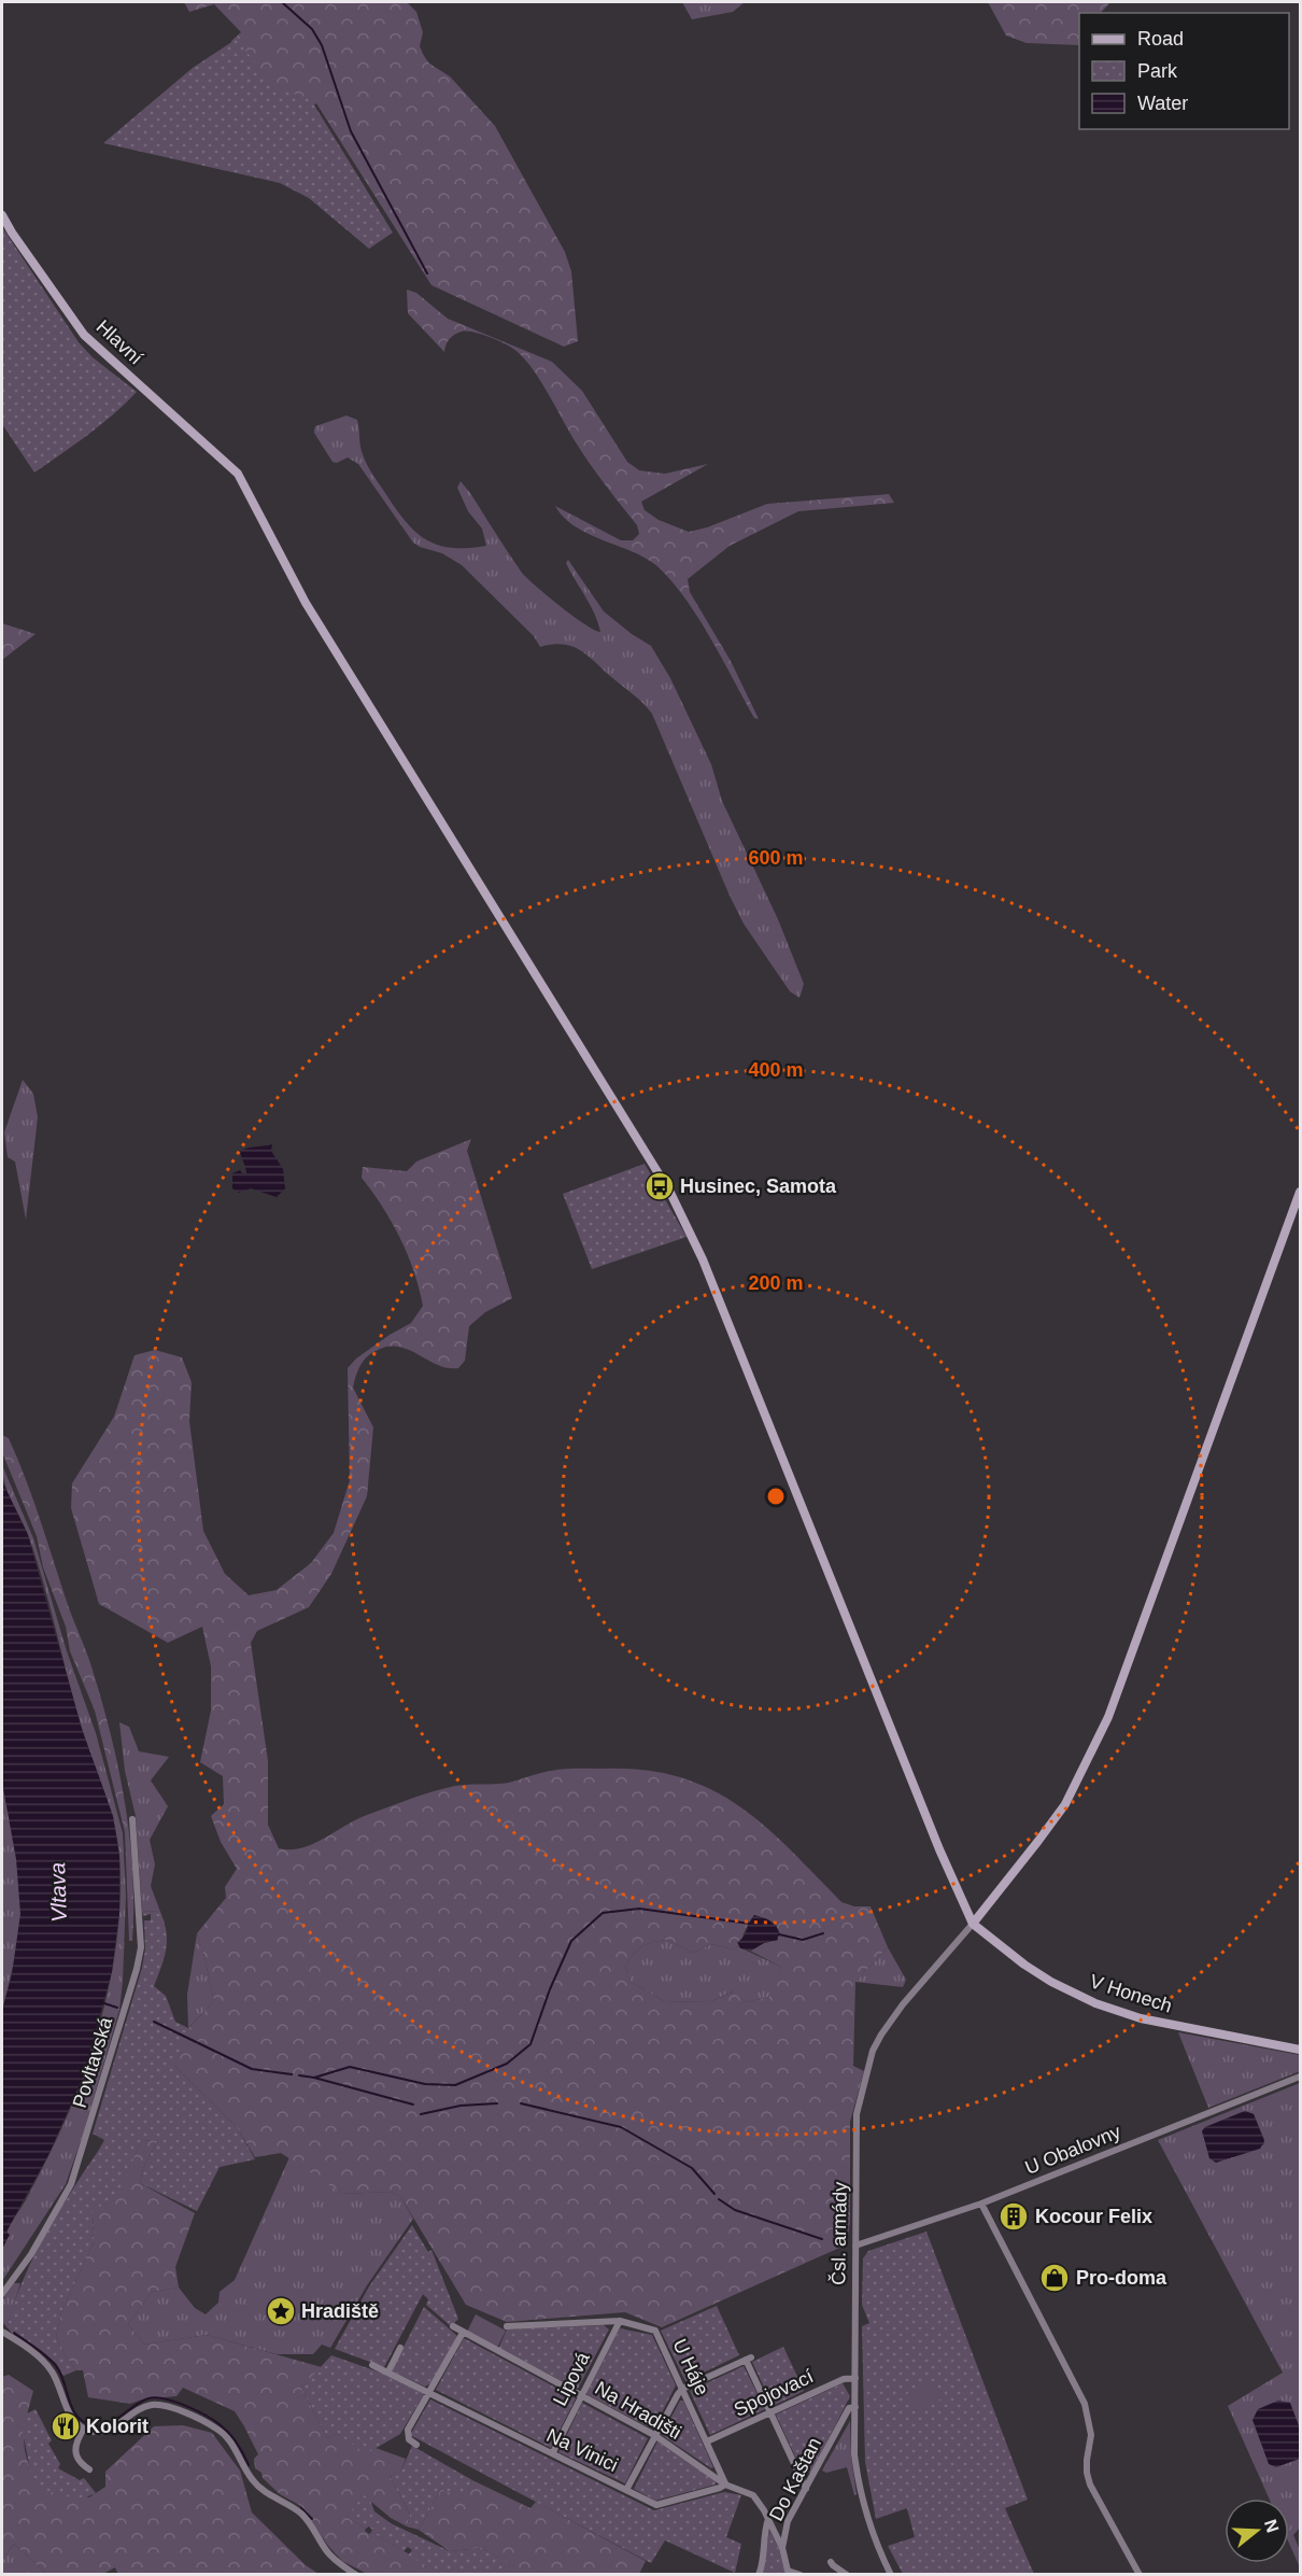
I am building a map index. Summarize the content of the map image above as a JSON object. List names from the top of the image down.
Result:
{
  "streets": {
    "street": [
      "Hlavní",
      "V Honech",
      "Povltavská",
      "U Obalovny",
      "Čsl. armády",
      "U Háje",
      "Lipová",
      "Spojovací",
      "Na Hradišti",
      "Na Vinici",
      "Do Kaštan"
    ]
  },
  "crossings": [
    ["Hlavní", "V Honech"],
    ["Hlavní", "Čsl. armády"],
    ["V Honech", "Čsl. armády"],
    ["U Obalovny", "Čsl. armády"],
    ["Čsl. armády", "Spojovací"],
    ["Čsl. armády", "Do Kaštan"],
    ["U Háje", "Lipová"],
    ["U Háje", "Spojovací"],
    ["U Háje", "Na Hradišti"],
    ["U Háje", "Na Vinici"],
    ["Lipová", "Na Hradišti"],
    ["Lipová", "Na Vinici"],
    ["Na Hradišti", "Na Vinici"],
    ["Na Hradišti", "Do Kaštan"]
  ],
  "water": ["Vltava"],
  "places": {
    "bus stop": ["Husinec, Samota"],
    "building": ["Kocour Felix"],
    "shop": ["Pro-doma"],
    "place": ["Hradiště"],
    "restaurant": ["Kolorit"]
  },
  "legend": ["Road", "Park", "Water"],
  "north": "right",
  "rings": ["600 m", "400 m", "200 m"]
}
